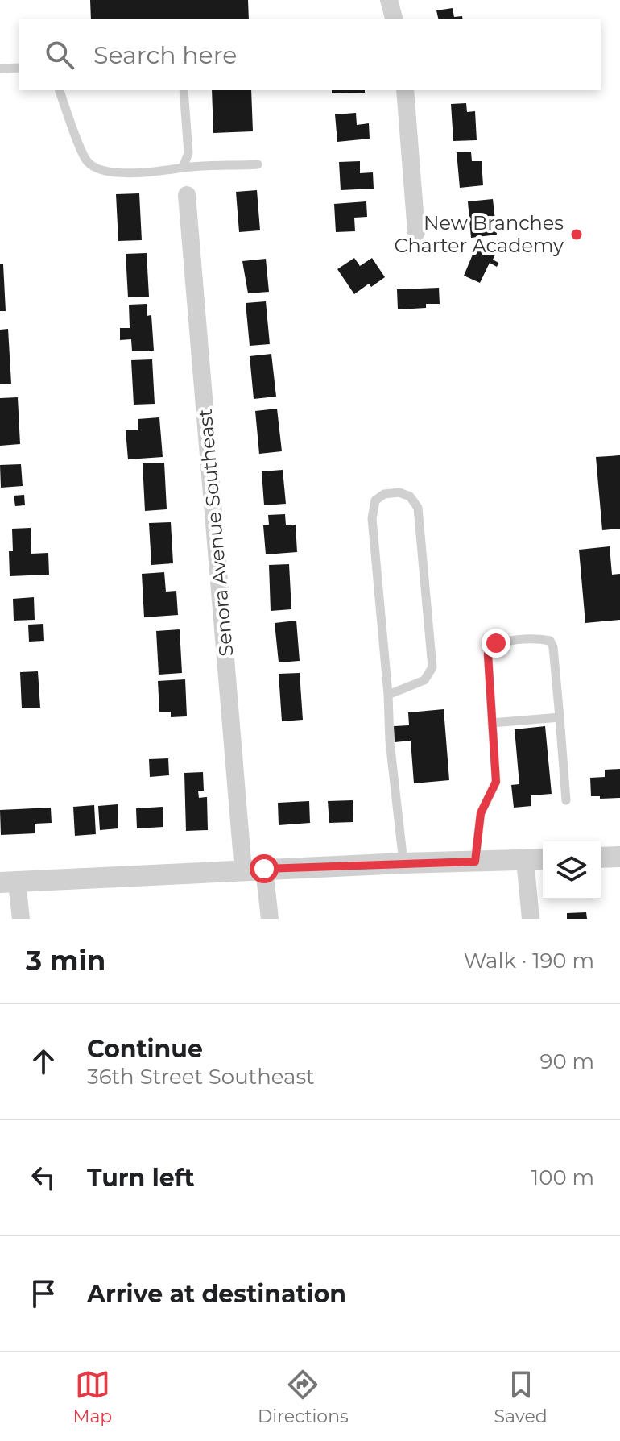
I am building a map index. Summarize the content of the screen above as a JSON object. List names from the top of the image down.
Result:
{
  "streets": {
    "street": ["Senora Avenue Southeast"]
  },
  "places": ["New Branches Charter Academy"],
  "page": {
    "search": "Search here",
    "heading": ["3 min", "Walk · 190 m"],
    "list": [
      ["Continue", "36th Street Southeast", "90 m"],
      ["Turn left", "100 m"],
      "Arrive at destination"
    ],
    "nav": ["Map", "Directions", "Saved"]
  }
}
